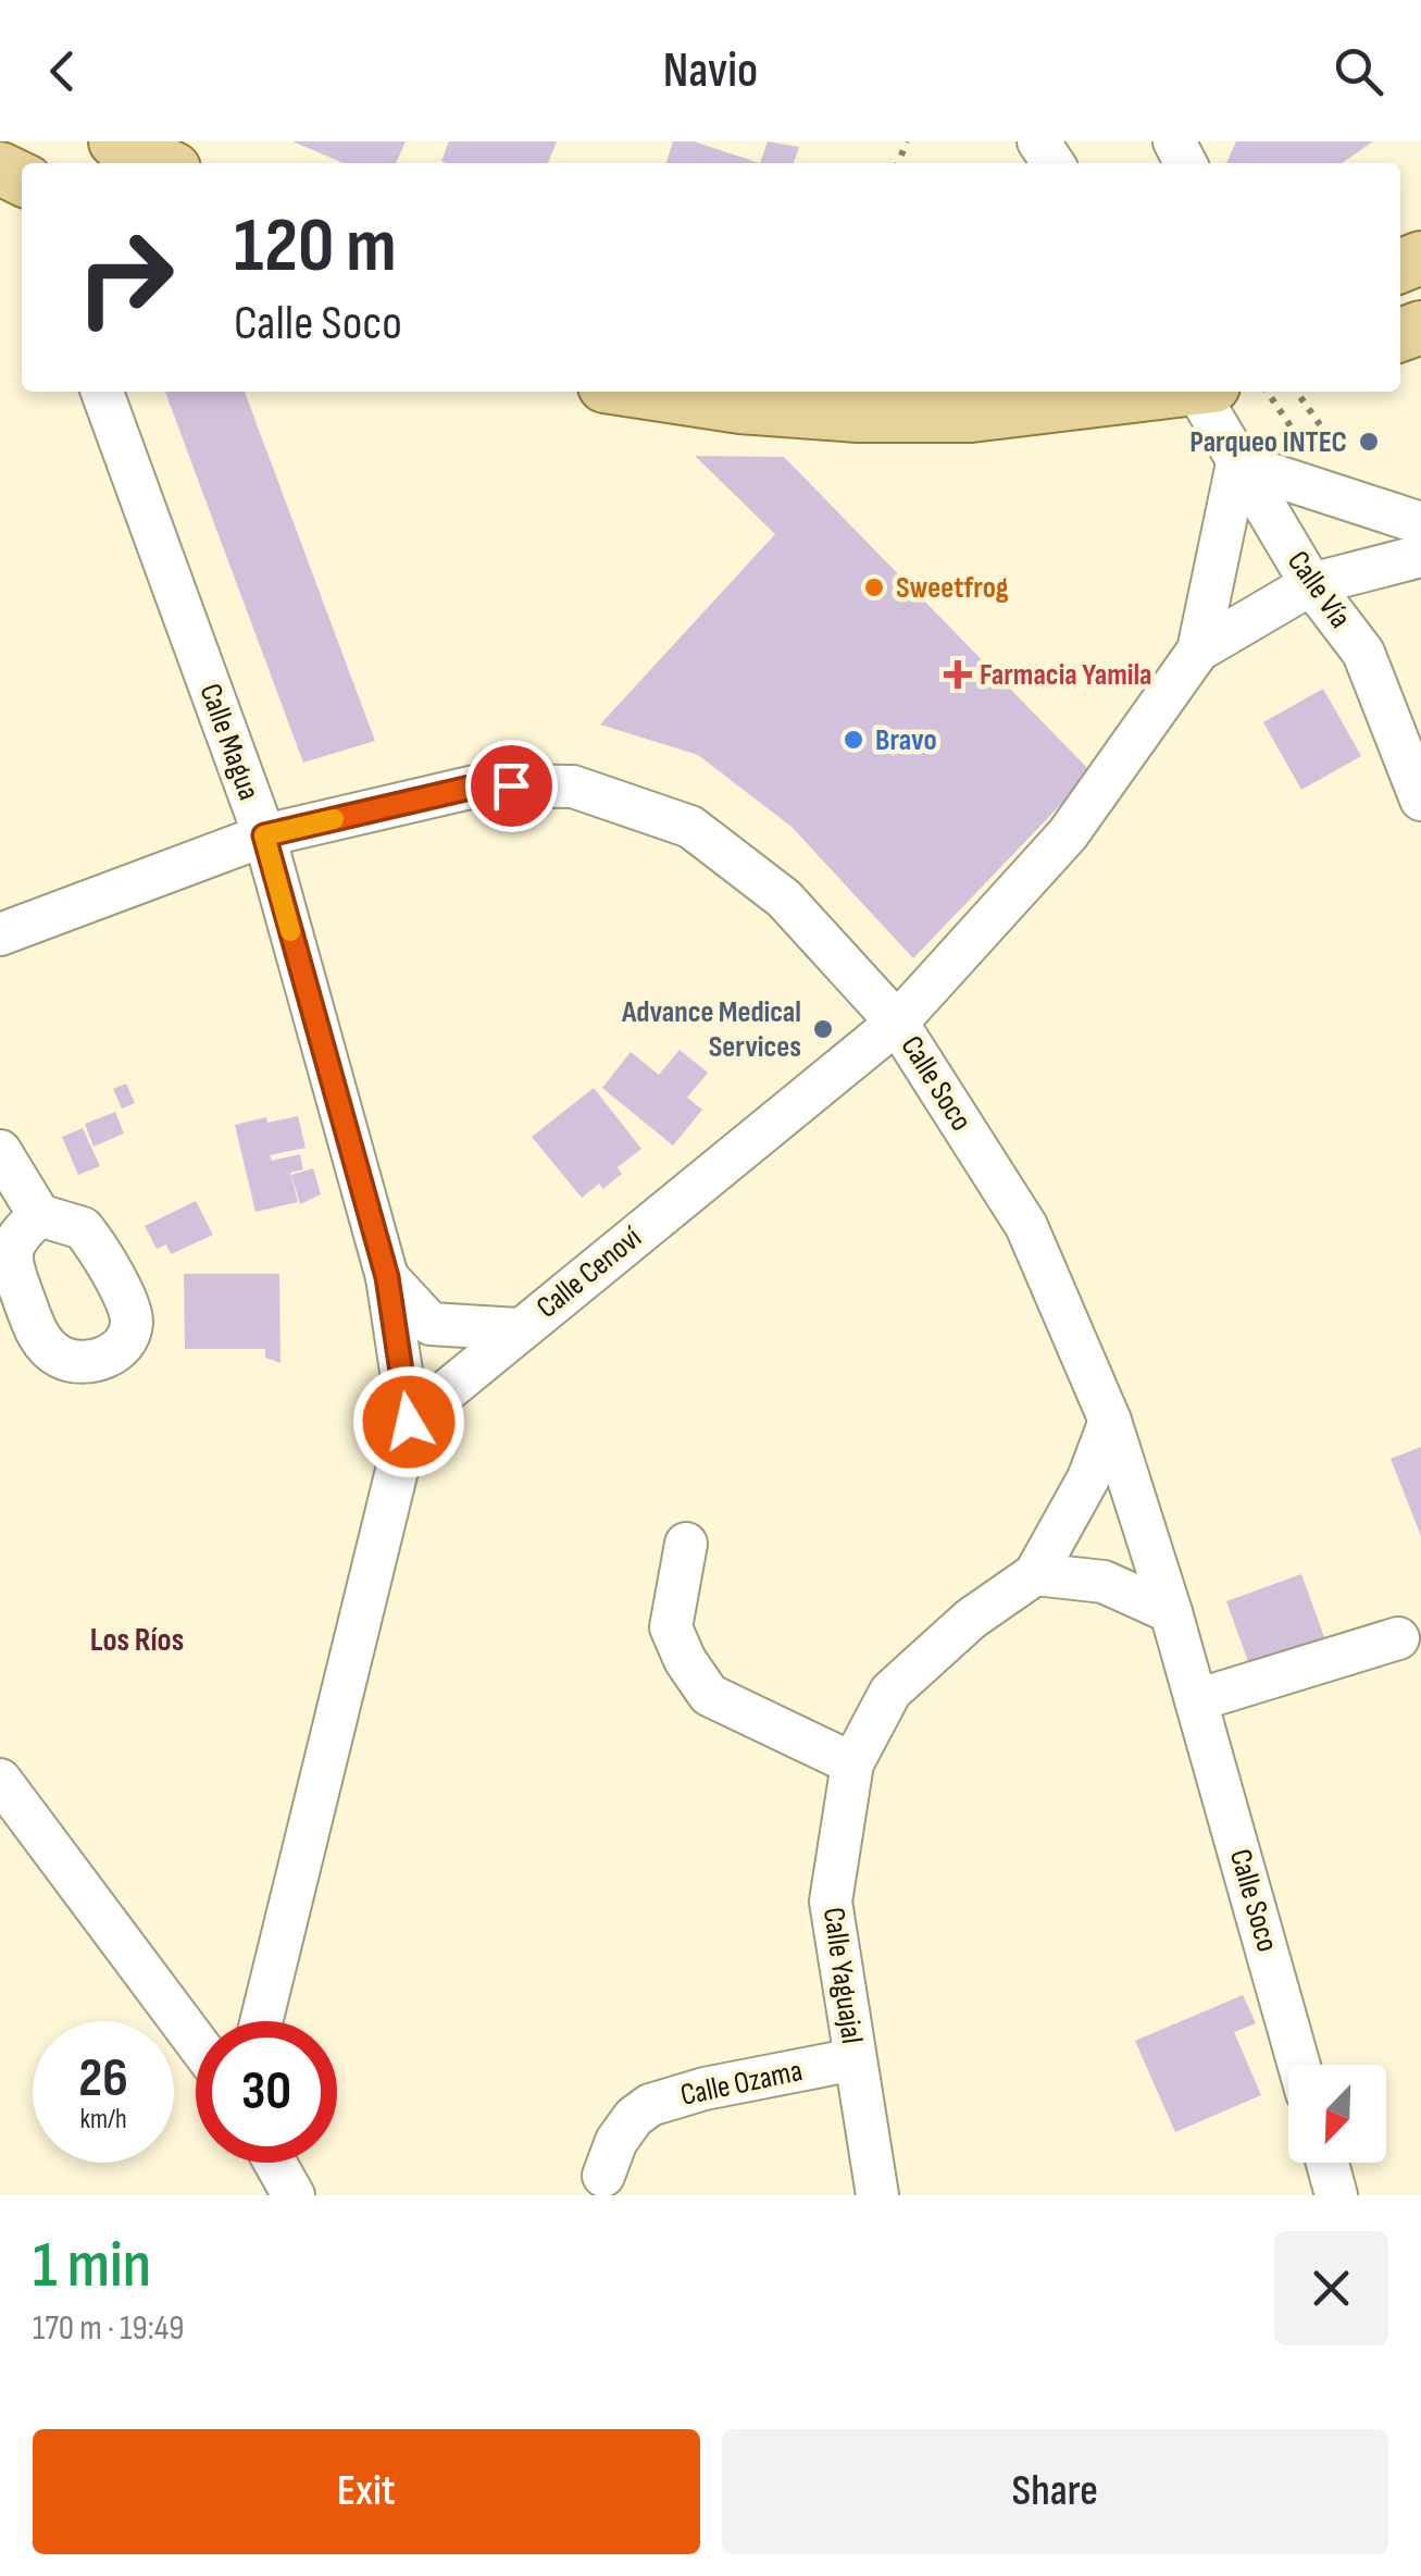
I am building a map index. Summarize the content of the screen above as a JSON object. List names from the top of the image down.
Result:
{
  "streets": {
    "street": [
      "Calle Vía",
      "Calle Magua",
      "Calle Soco",
      "Calle Cenoví",
      "Calle Yaguajal",
      "Calle Ozama"
    ]
  },
  "crossings": [
    ["Calle Magua", "Calle Soco"],
    ["Calle Magua", "Calle Cenoví"],
    ["Calle Soco", "Calle Cenoví"],
    ["Calle Yaguajal", "Calle Ozama"]
  ],
  "districts": ["Los Ríos"],
  "places": {
    "other": [
      "Parqueo INTEC",
      "Sweetfrog",
      "Bravo",
      "Advance Medical Services"
    ],
    "health": ["Farmacia Yamila"]
  },
  "north": "bottom left",
  "page": {
    "header": "Navio",
    "turn": ["120 m", "Calle Soco"],
    "speed": "26 km/h",
    "limit": "30",
    "heading": ["1 min", "170 m · 19:49"],
    "buttons": ["Exit", "Share"]
  }
}
